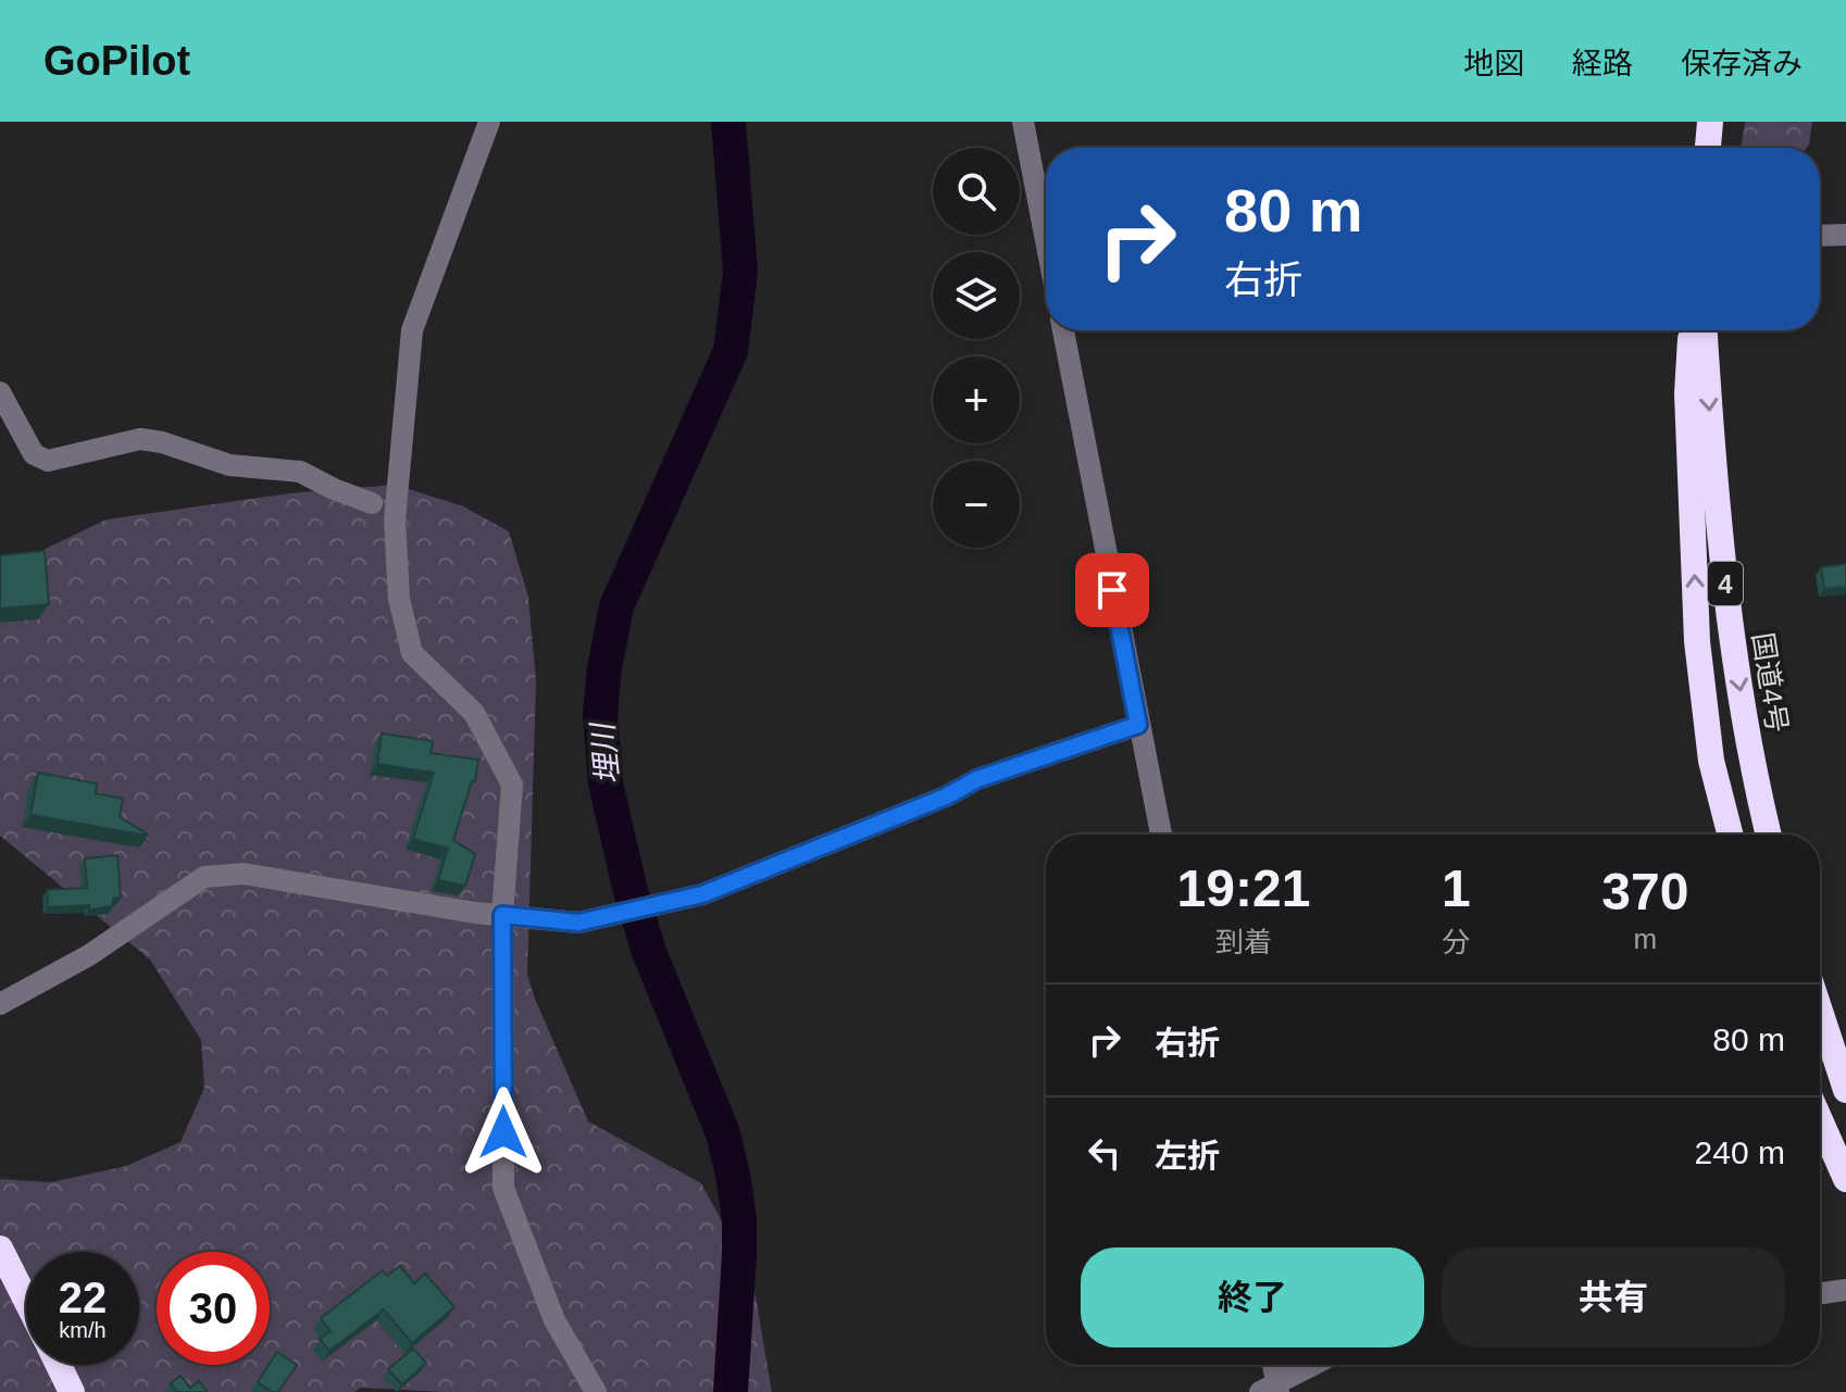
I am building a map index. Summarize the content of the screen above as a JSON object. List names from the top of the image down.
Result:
{
  "streets": {
    "highway": ["4", "国道4号"]
  },
  "water": ["埋川"],
  "page": {
    "header": "GoPilot",
    "nav": ["地図", "経路", "保存済み"],
    "map_buttons": ["+", "−"],
    "turn": ["80 m", "右折"],
    "eta": [
      "19:21",
      "到着",
      "1",
      "分",
      "370",
      "m"
    ],
    "list": [
      {
        "name": "右折",
        "value": "80 m"
      },
      {
        "name": "左折",
        "value": "240 m"
      }
    ],
    "buttons": ["終了", "共有"],
    "speed": "22 km/h",
    "limit": "30"
  }
}
